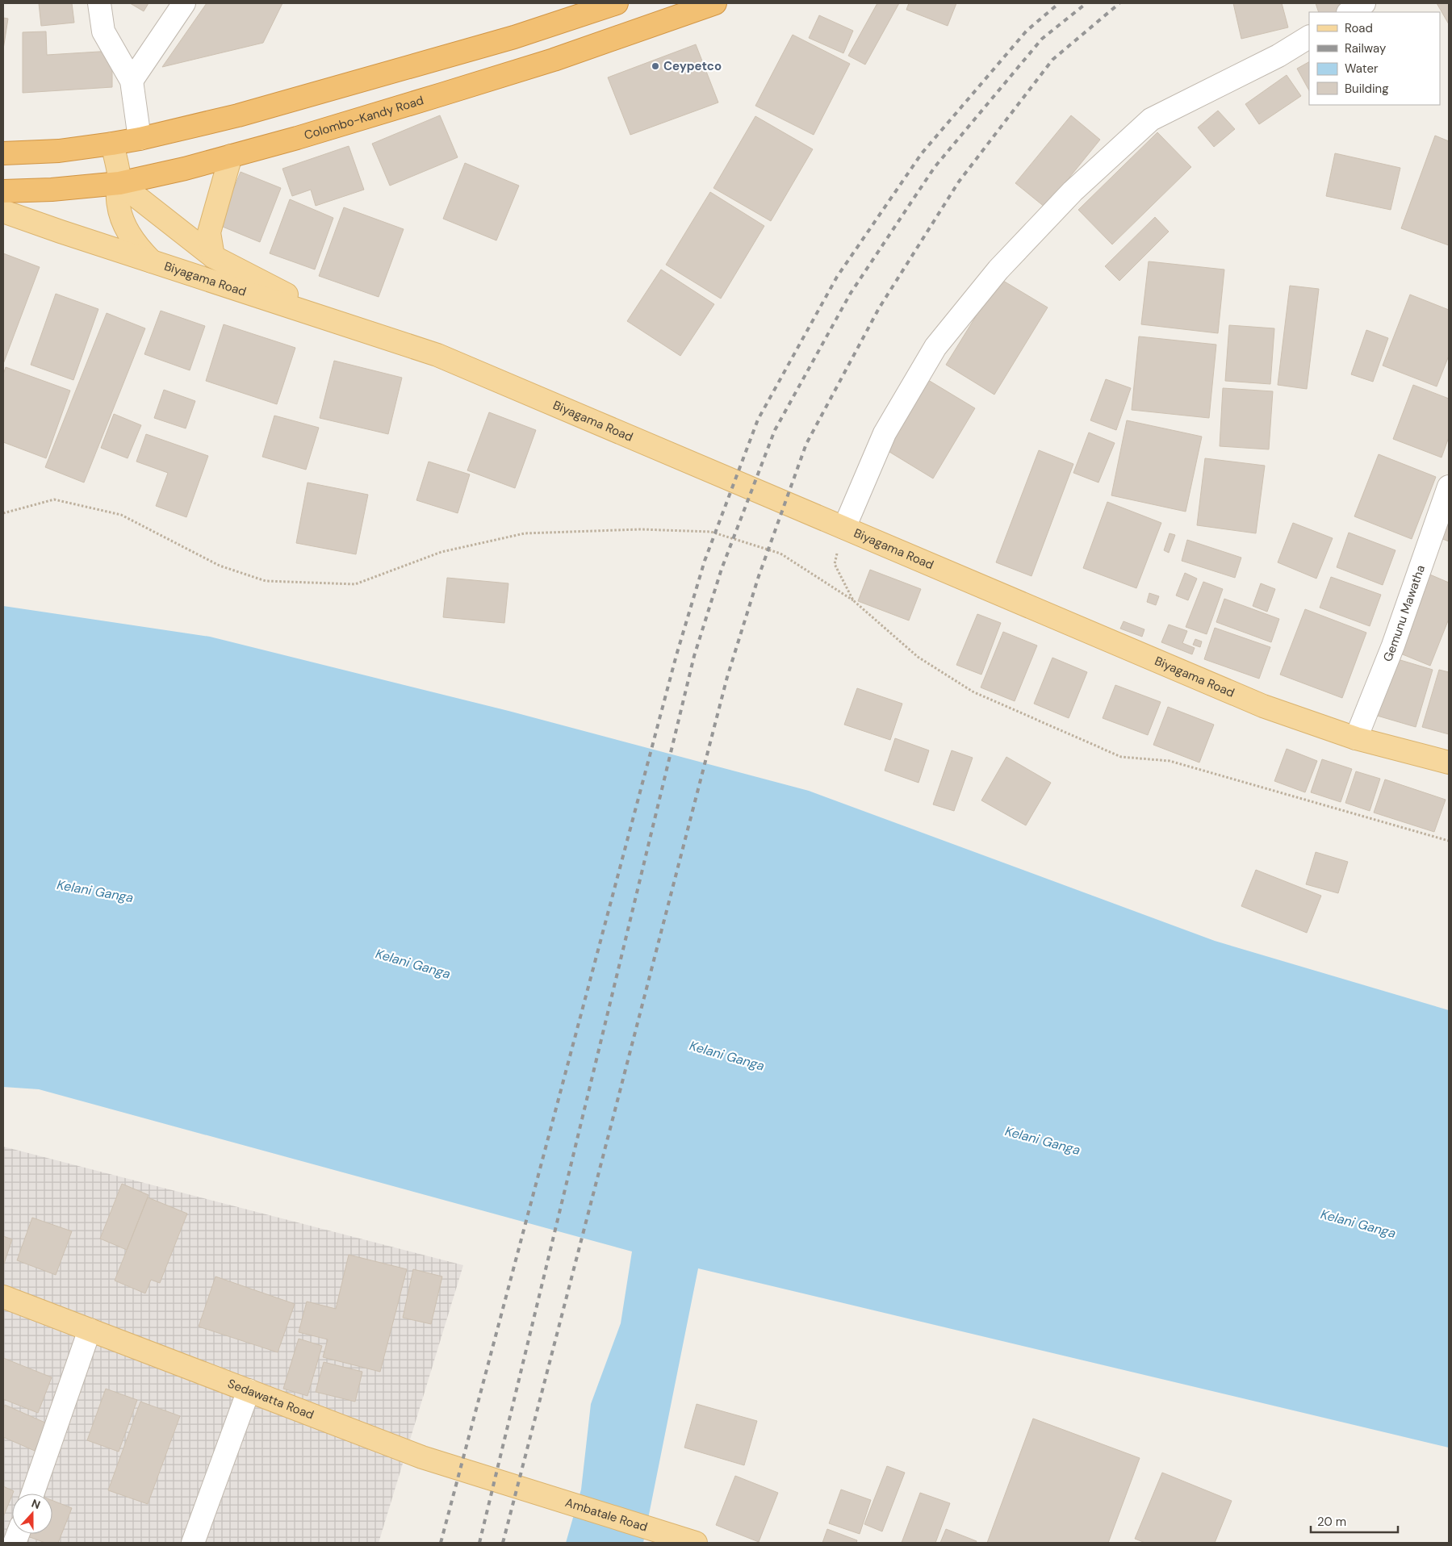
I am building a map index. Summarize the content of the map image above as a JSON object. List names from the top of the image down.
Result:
{
  "streets": {
    "highway": ["Colombo-Kandy Road"],
    "main road": ["Biyagama Road", "Sedawatta Road", "Ambatale Road"],
    "street": ["Gemunu Mawatha"]
  },
  "crossings": [
    ["Colombo-Kandy Road", "Biyagama Road"],
    ["Biyagama Road", "Gemunu Mawatha"],
    ["Sedawatta Road", "Ambatale Road"]
  ],
  "water": ["Kelani Ganga"],
  "places": ["Ceypetco"],
  "legend": [
    "Road",
    "Railway",
    "Water",
    "Building"
  ],
  "scale_bar": "20 m",
  "north": "top"
}
